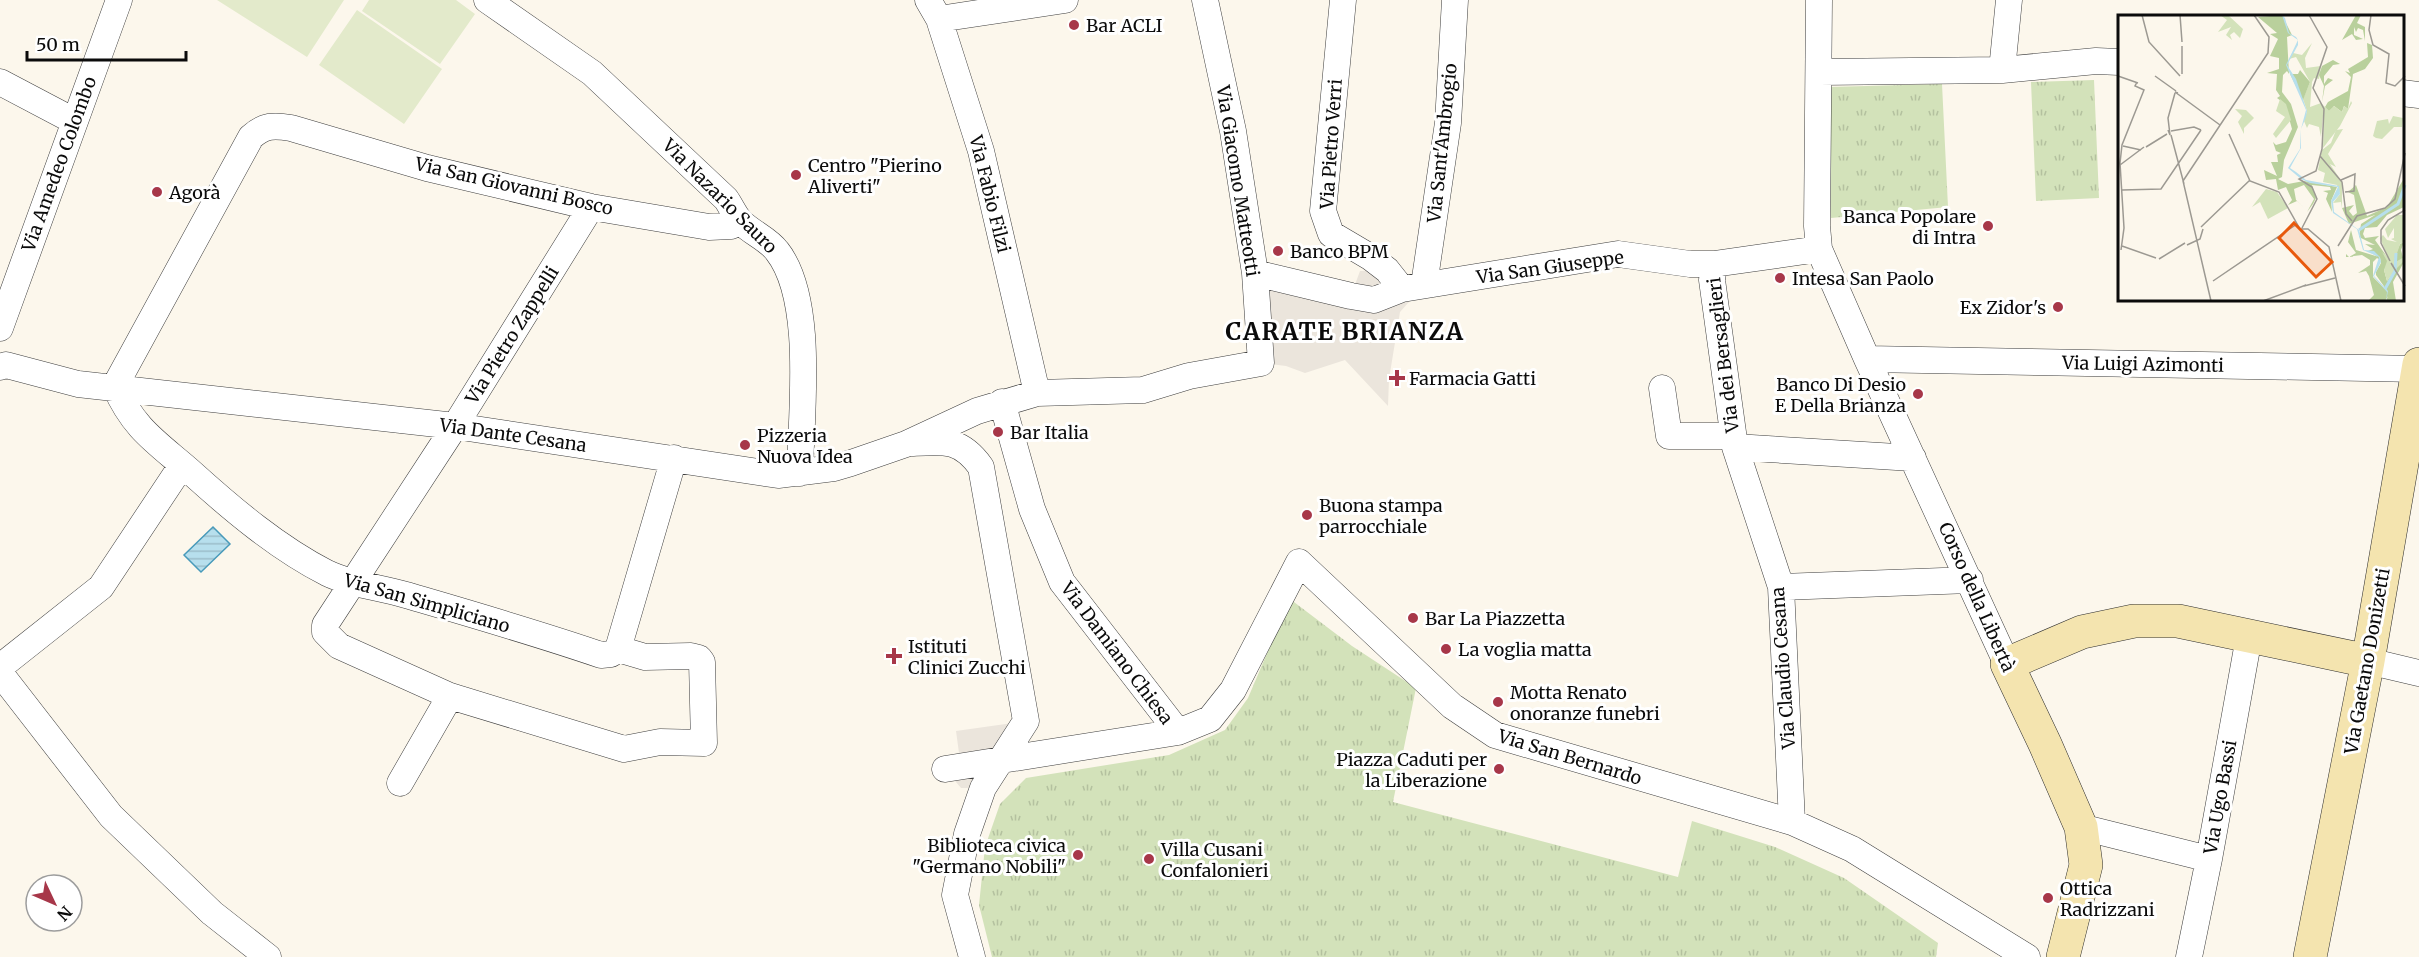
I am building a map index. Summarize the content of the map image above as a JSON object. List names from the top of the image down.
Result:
{
  "streets": {
    "street": [
      "Via Sant'Ambrogio",
      "Via Pietro Verri",
      "Via Amedeo Colombo",
      "Via Giacomo Matteotti",
      "Via San Giovanni Bosco",
      "Via Fabio Filzi",
      "Via Nazario Sauro",
      "Via San Giuseppe",
      "Via Pietro Zappelli",
      "Via dei Bersaglieri",
      "Via Luigi Azimonti",
      "Via Dante Cesana",
      "Corso della Libertà",
      "Via San Simpliciano",
      "Via Damiano Chiesa",
      "Via Gaetano Donizetti",
      "Via Claudio Cesana",
      "Via San Bernardo",
      "Via Ugo Bassi"
    ]
  },
  "crossings": [
    ["Via Sant'Ambrogio", "Via Pietro Verri"],
    ["Via Sant'Ambrogio", "Via San Giuseppe"],
    ["Via Pietro Verri", "Via San Giuseppe"],
    ["Via Giacomo Matteotti", "Via San Giuseppe"],
    ["Via Giacomo Matteotti", "Via Dante Cesana"],
    ["Via San Giovanni Bosco", "Via Nazario Sauro"],
    ["Via San Giovanni Bosco", "Via Pietro Zappelli"],
    ["Via San Giovanni Bosco", "Via Dante Cesana"],
    ["Via San Giovanni Bosco", "Via San Simpliciano"],
    ["Via Fabio Filzi", "Via Dante Cesana"],
    ["Via Nazario Sauro", "Via Dante Cesana"],
    ["Via San Giuseppe", "Via dei Bersaglieri"],
    ["Via San Giuseppe", "Corso della Libertà"],
    ["Via Pietro Zappelli", "Via Dante Cesana"],
    ["Via Pietro Zappelli", "Via San Simpliciano"],
    ["Via dei Bersaglieri", "Via Claudio Cesana"],
    ["Via Luigi Azimonti", "Corso della Libertà"],
    ["Via Luigi Azimonti", "Via Gaetano Donizetti"],
    ["Via Dante Cesana", "Via San Simpliciano"],
    ["Via Dante Cesana", "Via Damiano Chiesa"],
    ["Via Damiano Chiesa", "Via San Bernardo"],
    ["Via Claudio Cesana", "Via San Bernardo"]
  ],
  "districts": ["CARATE BRIANZA"],
  "places": {
    "other": [
      "Bar ACLI",
      "Centro \"Pierino Aliverti\"",
      "Agorà",
      "Banca Popolare di Intra",
      "Banco BPM",
      "Intesa San Paolo",
      "Ex Zidor's",
      "Banco Di Desio E Della Brianza",
      "Bar Italia",
      "Pizzeria Nuova Idea",
      "Buona stampa parrocchiale",
      "Bar La Piazzetta",
      "La voglia matta",
      "Motta Renato onoranze funebri",
      "Piazza Caduti per la Liberazione",
      "Biblioteca civica \"Germano Nobili\"",
      "Villa Cusani Confalonieri",
      "Ottica Radrizzani"
    ],
    "health": ["Farmacia Gatti", "Istituti Clinici Zucchi"]
  },
  "scale_bar": "50 m",
  "north": "bottom right"
}
